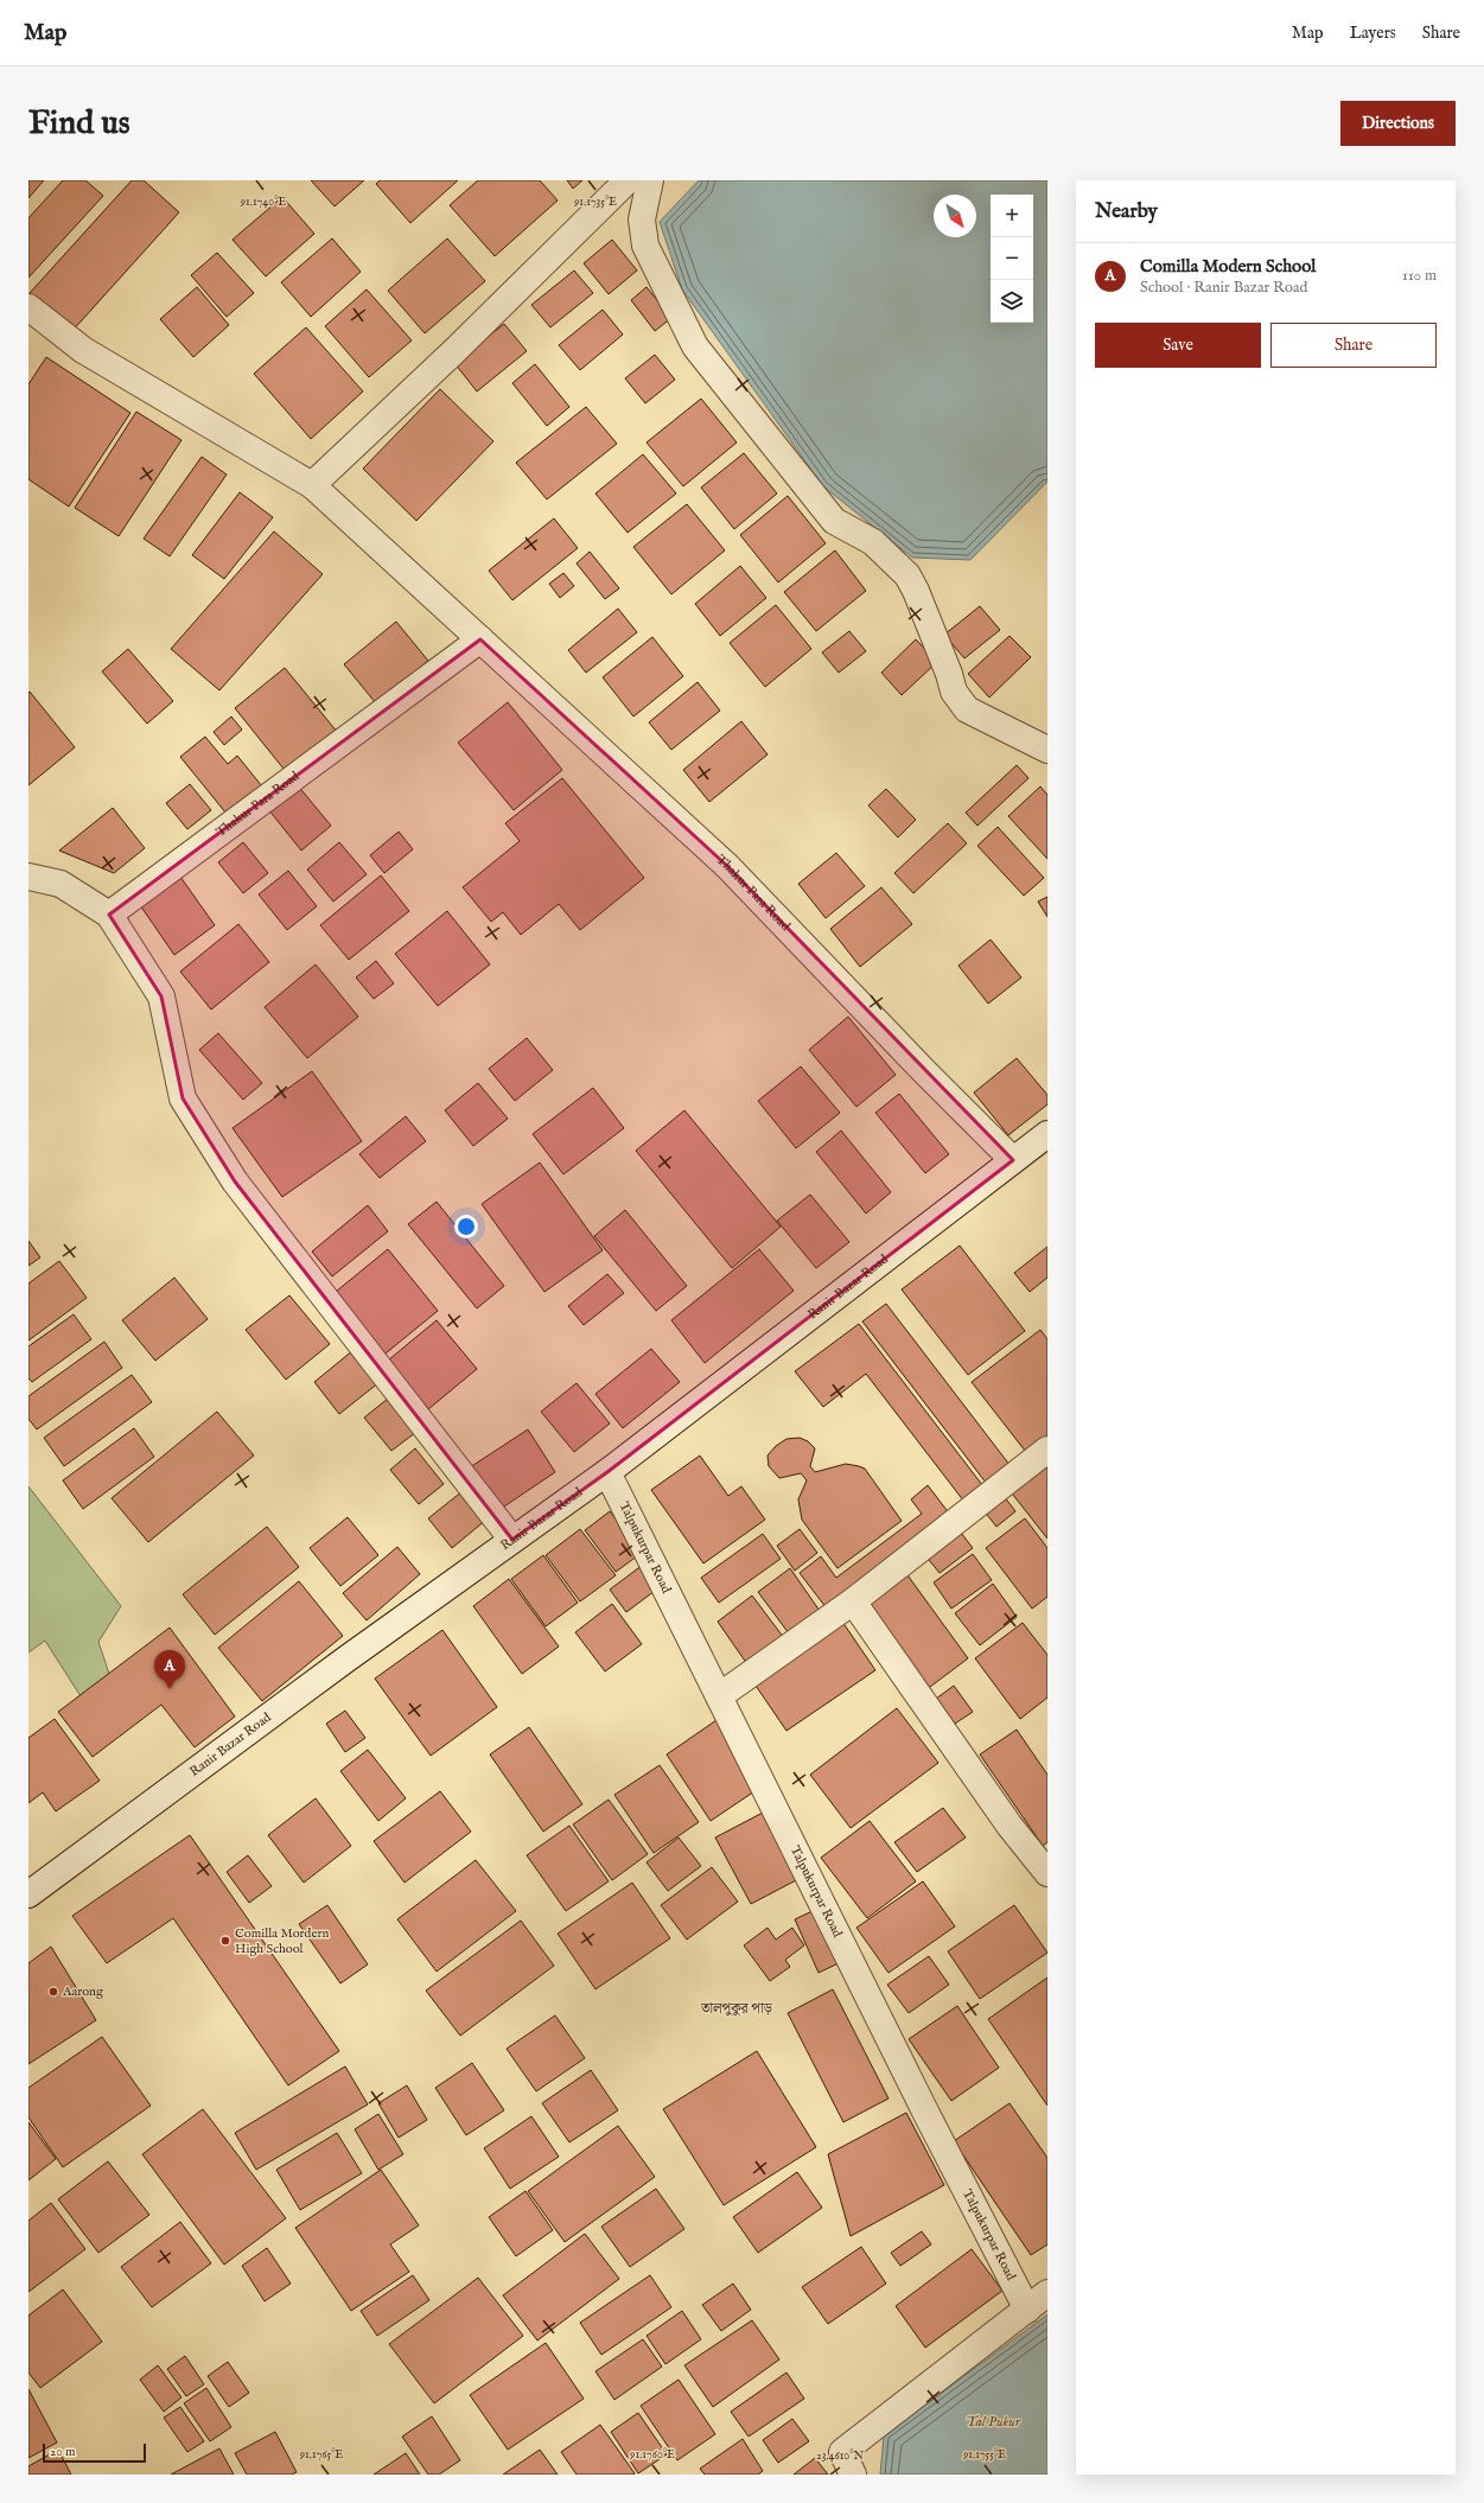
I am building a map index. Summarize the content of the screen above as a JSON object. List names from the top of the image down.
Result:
{
  "streets": {
    "street": ["Thakur Para Road", "Ranir Bazar Road", "Talpukurpar Road"]
  },
  "crossings": [
    ["Thakur Para Road", "Ranir Bazar Road"],
    ["Ranir Bazar Road", "Talpukurpar Road"]
  ],
  "districts": ["তালপুকুর পাড়"],
  "water": ["Tal Pukur"],
  "places": ["Comilla Mordern High School", "Aarong"],
  "scale_bar": "20 m",
  "north": "bottom right",
  "page": {
    "header": "Map",
    "nav": ["Map", "Layers", "Share"],
    "buttons": [
      "Directions",
      ["Save", "Share"]
    ],
    "title": "Find us",
    "heading": "Nearby",
    "map_buttons": ["+", "−"],
    "list": [
      {
        "mark": "A",
        "name": "Comilla Modern School",
        "note": "School · Ranir Bazar Road",
        "value": "110 m"
      }
    ],
    "pins": "A",
    "scale": "20 m"
  },
  "coordinates": [
    "91.1740°E",
    "91.1735°E",
    "91.1765°E",
    "91.1760°E",
    "91.1755°E",
    "23.4610°N"
  ]
}
